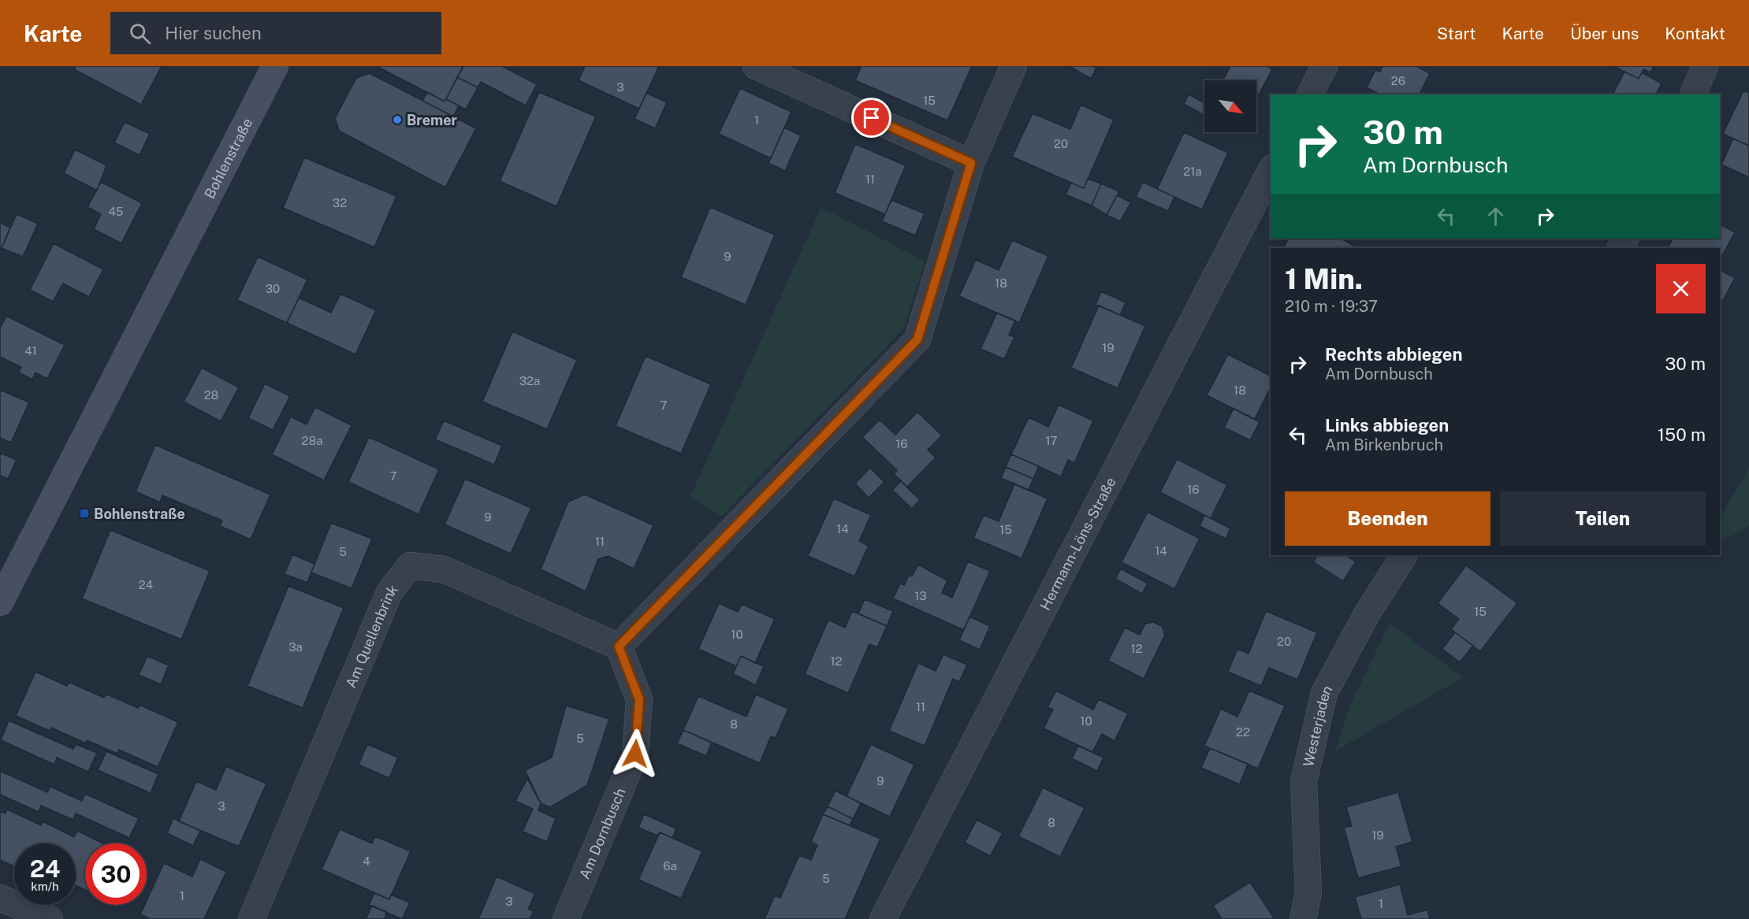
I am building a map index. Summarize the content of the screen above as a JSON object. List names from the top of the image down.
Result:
{
  "streets": {
    "street": [
      "Bohlenstraße",
      "Hermann-Löns-Straße",
      "Am Quellenbrink",
      "Westerjaden",
      "Am Dornbusch"
    ]
  },
  "crossings": [
    ["Am Quellenbrink", "Am Dornbusch"]
  ],
  "places": {
    "other": ["Bremer"],
    "transit": ["Bohlenstraße"]
  },
  "house_numbers": [
    "26",
    "3",
    "15",
    "1",
    "20",
    "21a",
    "11",
    "32",
    "45",
    "9",
    "18",
    "30",
    "19",
    "41",
    "32a",
    "18",
    "28",
    "7",
    "28a",
    "17",
    "16",
    "7",
    "16",
    "9",
    "14",
    "15",
    "11",
    "14",
    "5",
    "24",
    "13",
    "15",
    "10",
    "20",
    "3a",
    "12",
    "12",
    "11",
    "10",
    "8",
    "22",
    "5",
    "9",
    "3",
    "8",
    "19",
    "4",
    "6a",
    "5",
    "1",
    "3",
    "1"
  ],
  "north": "bottom right",
  "page": {
    "header": "Karte",
    "search": "Hier suchen",
    "nav": [
      "Start",
      "Karte",
      "Über uns",
      "Kontakt"
    ],
    "turn": ["30 m", "Am Dornbusch"],
    "heading": ["1 Min.", "210 m · 19:37"],
    "list": [
      {
        "name": "Rechts abbiegen",
        "note": "Am Dornbusch",
        "value": "30 m"
      },
      {
        "name": "Links abbiegen",
        "note": "Am Birkenbruch",
        "value": "150 m"
      }
    ],
    "buttons": ["Beenden", "Teilen"],
    "speed": "24 km/h",
    "limit": "30"
  }
}
